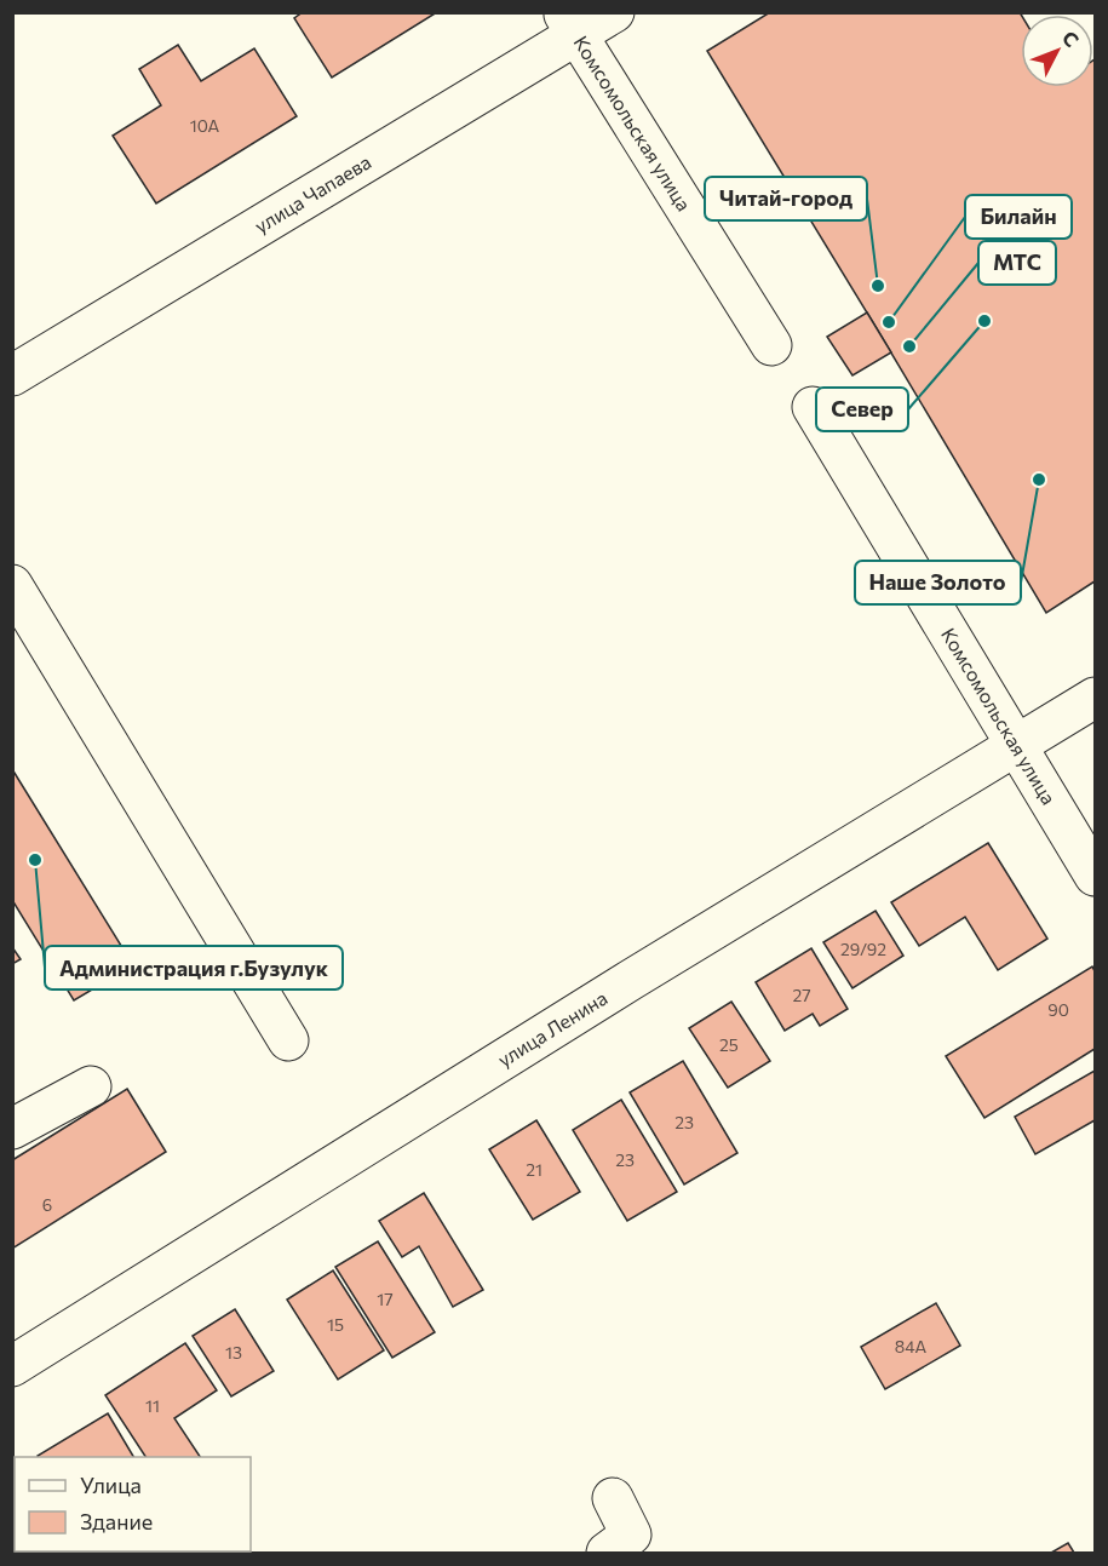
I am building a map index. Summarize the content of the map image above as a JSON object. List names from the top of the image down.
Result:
{
  "streets": {
    "street": ["Комсомольская улица", "улица Чапаева", "улица Ленина"]
  },
  "crossings": [
    ["Комсомольская улица", "улица Чапаева"],
    ["Комсомольская улица", "улица Ленина"]
  ],
  "places": [
    "Читай-город",
    "Север",
    "Билайн",
    "МТС",
    "Наше Золото",
    "Администрация г.Бузулук"
  ],
  "house_numbers": [
    "10А",
    "29/92",
    "27",
    "90",
    "25",
    "23",
    "23",
    "21",
    "6",
    "17",
    "15",
    "84А",
    "13",
    "11"
  ],
  "legend": ["Улица", "Здание"],
  "north": "top right"
}
